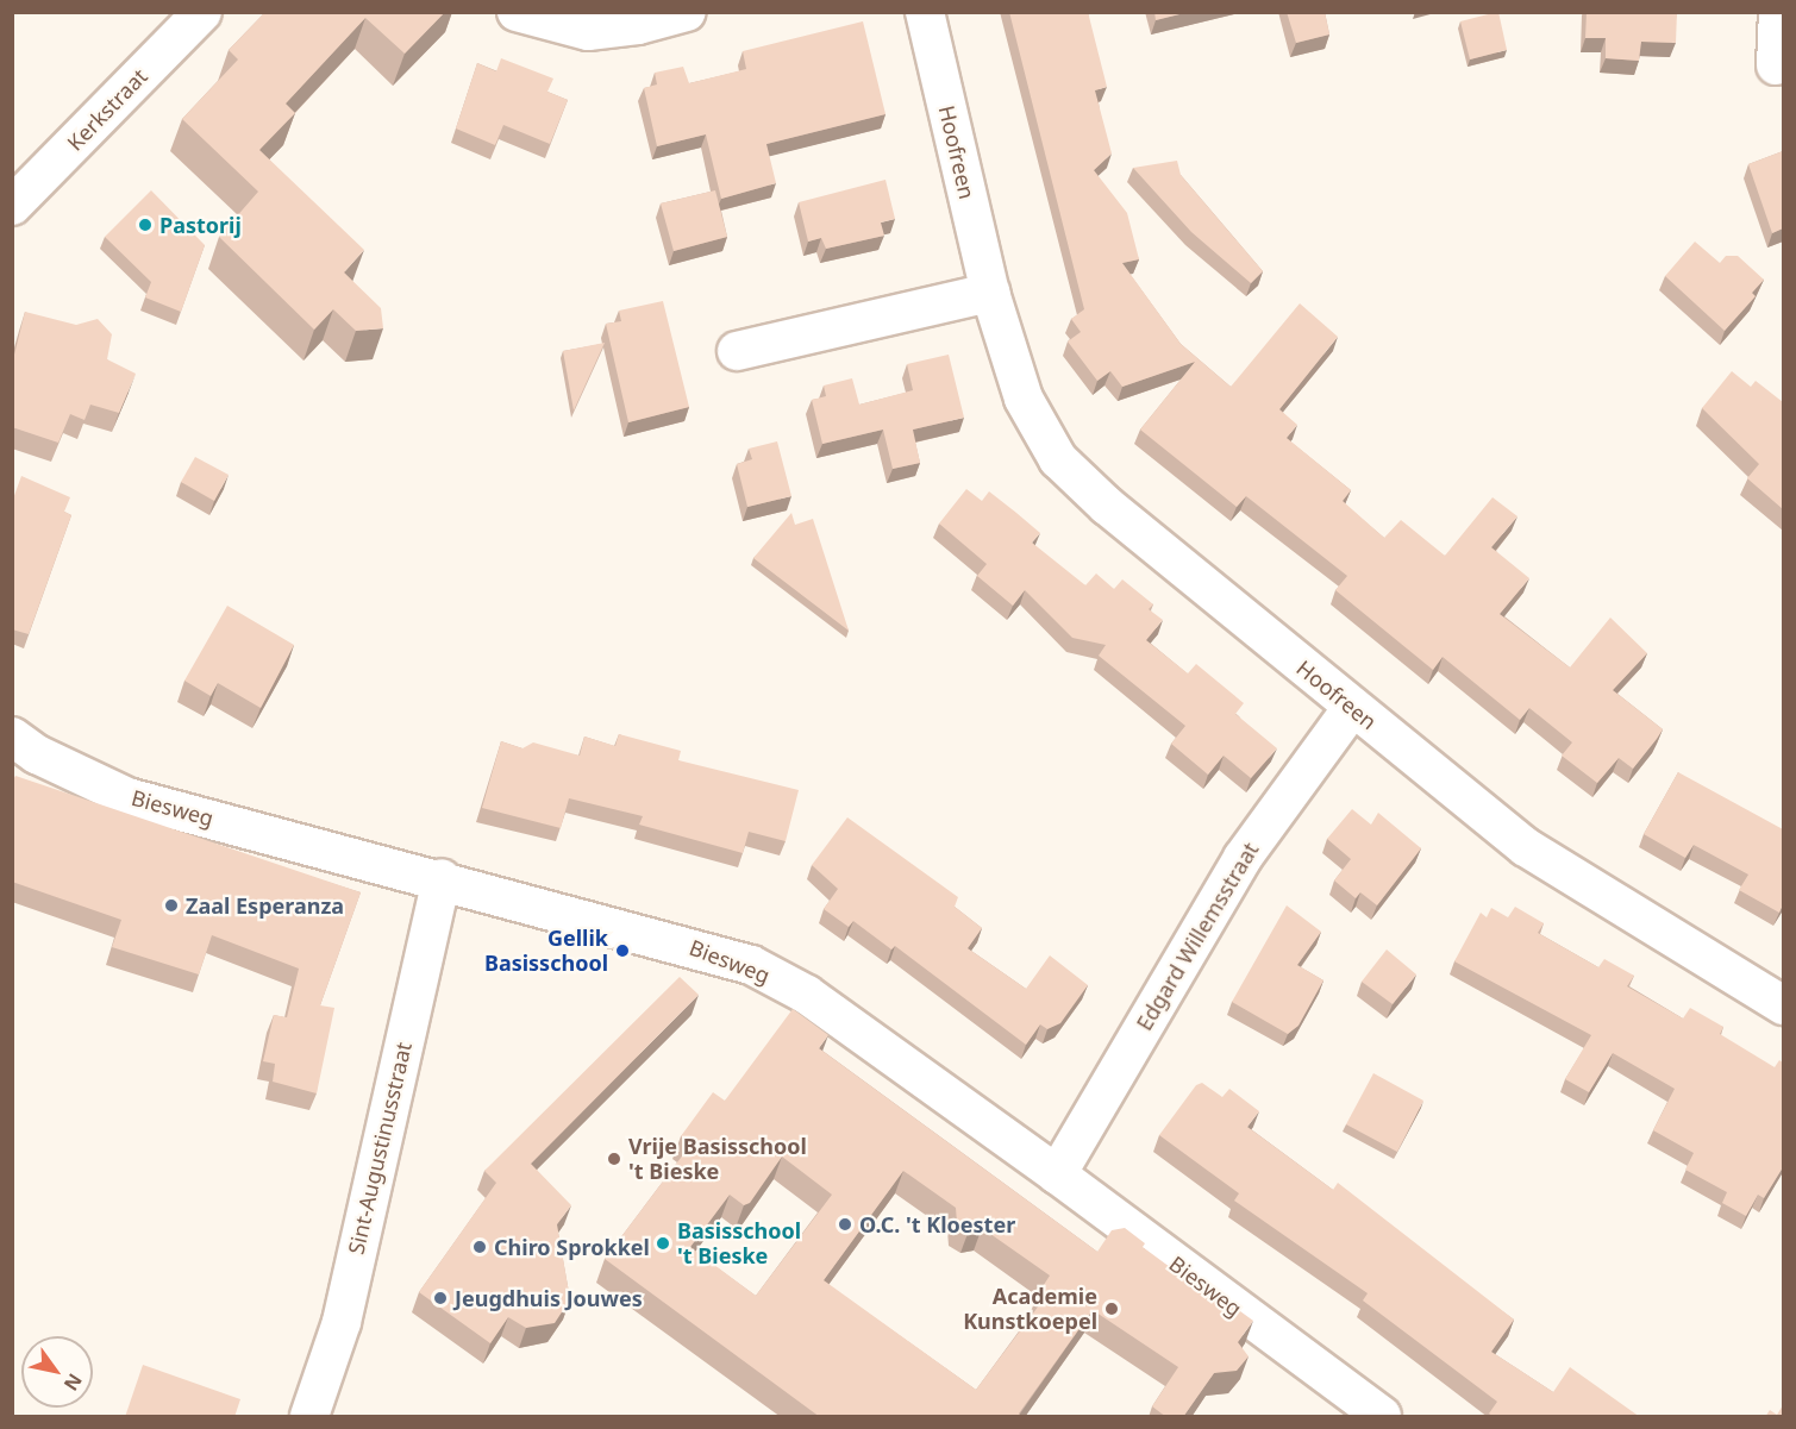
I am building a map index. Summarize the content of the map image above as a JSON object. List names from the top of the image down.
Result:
{
  "streets": {
    "street": [
      "Kerkstraat",
      "Hoofreen",
      "Biesweg",
      "Edgard Willemsstraat",
      "Sint-Augustinusstraat"
    ]
  },
  "crossings": [
    ["Hoofreen", "Edgard Willemsstraat"],
    ["Biesweg", "Edgard Willemsstraat"],
    ["Biesweg", "Sint-Augustinusstraat"]
  ],
  "places": [
    "Pastorij",
    "Zaal Esperanza",
    "Gellik Basisschool",
    "Vrije Basisschool 't Bieske",
    "O.C. 't Kloester",
    "Basisschool 't Bieske",
    "Chiro Sprokkel",
    "Jeugdhuis Jouwes",
    "Academie Kunstkoepel"
  ],
  "north": "bottom right"
}
